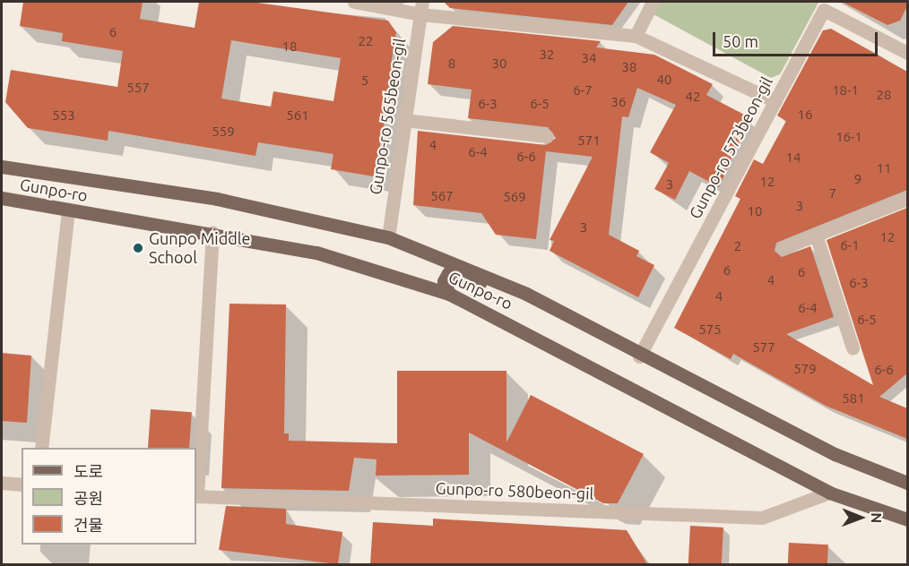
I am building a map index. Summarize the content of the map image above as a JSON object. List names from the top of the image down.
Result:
{
  "streets": {
    "main road": ["Gunpo-ro"],
    "street": ["Gunpo-ro 565beon-gil", "Gunpo-ro 573beon-gil", "Gunpo-ro 580beon-gil"]
  },
  "crossings": [
    ["Gunpo-ro 565beon-gil", "Gunpo-ro"],
    ["Gunpo-ro 573beon-gil", "Gunpo-ro"],
    ["Gunpo-ro", "Gunpo-ro 580beon-gil"]
  ],
  "places": ["Gunpo Middle School"],
  "house_numbers": [
    "6",
    "22",
    "18",
    "32",
    "34",
    "8",
    "30",
    "38",
    "40",
    "5",
    "557",
    "6-7",
    "18-1",
    "28",
    "42",
    "36",
    "6-3",
    "6-5",
    "16",
    "553",
    "561",
    "559",
    "16-1",
    "571",
    "4",
    "6-4",
    "6-6",
    "14",
    "11",
    "9",
    "12",
    "3",
    "7",
    "567",
    "569",
    "3",
    "10",
    "3",
    "12",
    "6-1",
    "2",
    "6",
    "6",
    "4",
    "6-3",
    "4",
    "6-4",
    "6-5",
    "575",
    "577",
    "579",
    "6-6",
    "581"
  ],
  "legend": ["도로", "공원", "건물"],
  "scale_bar": "50 m",
  "north": "right"
}
